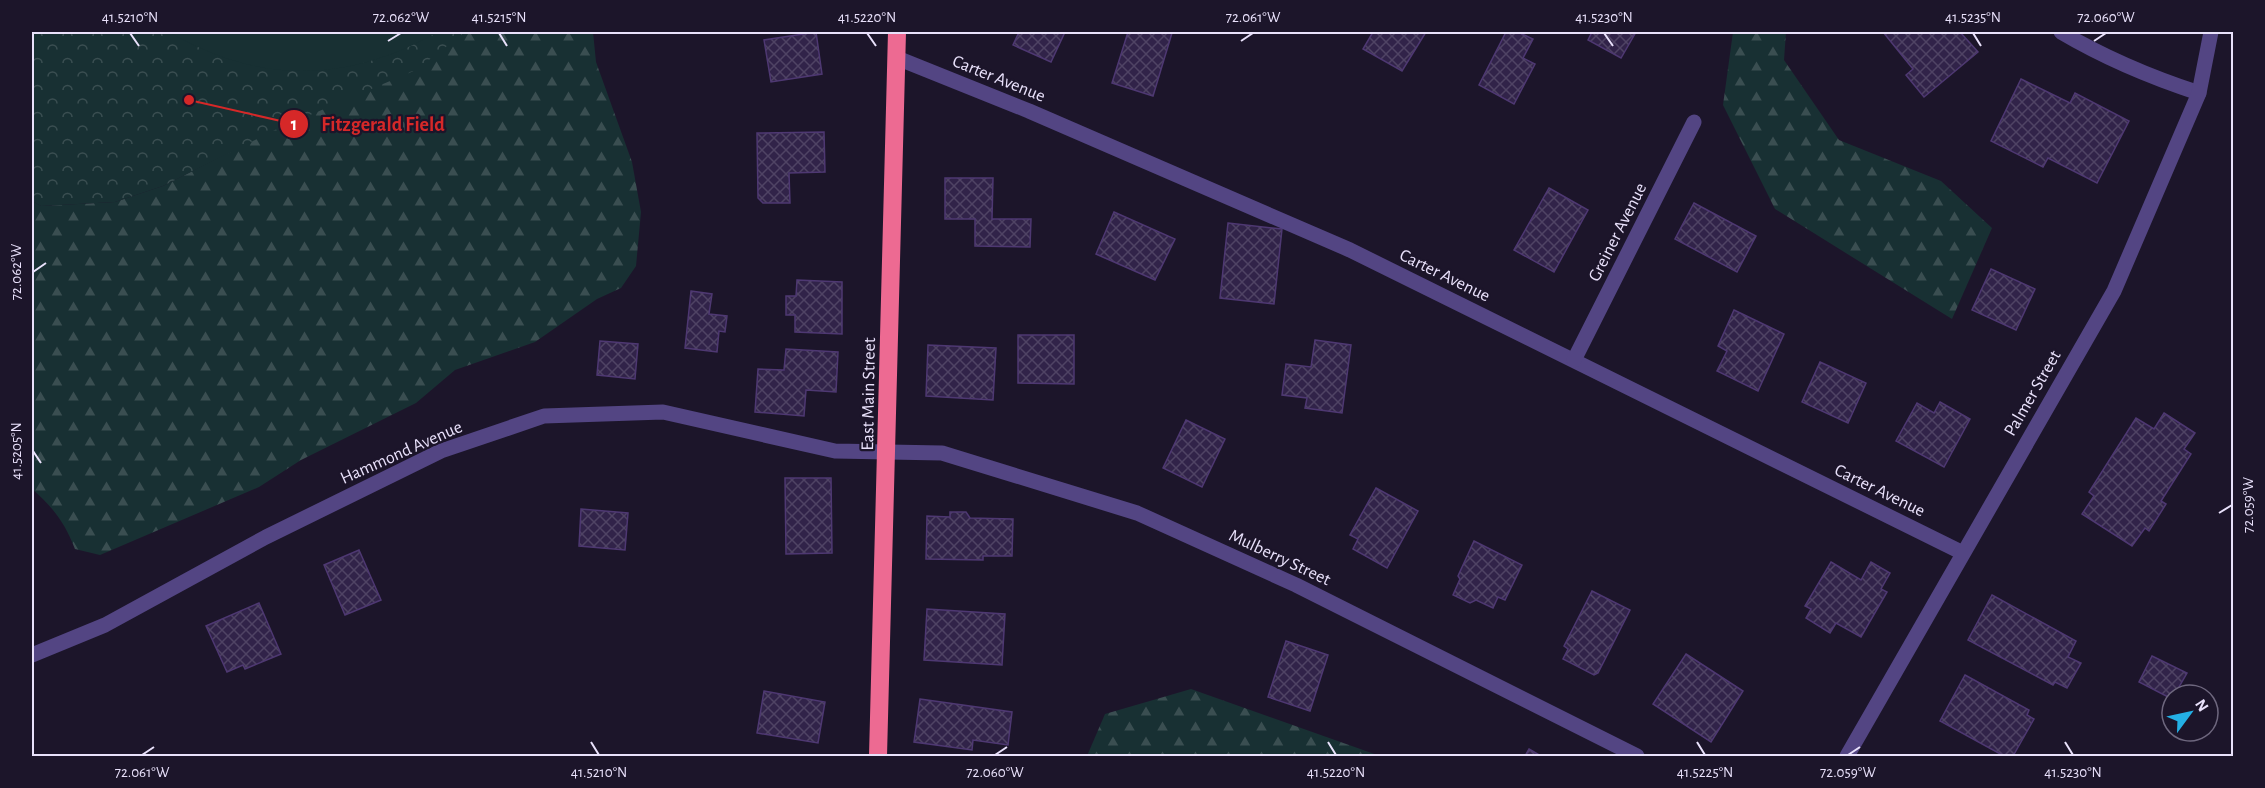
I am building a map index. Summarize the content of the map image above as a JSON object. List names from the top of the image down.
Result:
{
  "streets": {
    "highway": ["East Main Street"],
    "street": [
      "Carter Avenue",
      "Greiner Avenue",
      "Palmer Street",
      "Hammond Avenue",
      "Mulberry Street"
    ]
  },
  "crossings": [
    ["Carter Avenue", "Greiner Avenue"],
    ["Carter Avenue", "Palmer Street"],
    ["Carter Avenue", "East Main Street"],
    ["East Main Street", "Hammond Avenue"],
    ["East Main Street", "Mulberry Street"],
    ["Hammond Avenue", "Mulberry Street"]
  ],
  "places": ["Fitzgerald Field"],
  "north": "top right",
  "coordinates": [
    "41.5210°N",
    "72.062°W",
    "41.5215°N",
    "41.5220°N",
    "72.061°W",
    "41.5230°N",
    "41.5235°N",
    "72.060°W",
    "41.5205°N",
    "72.059°W",
    "41.5225°N"
  ]
}
